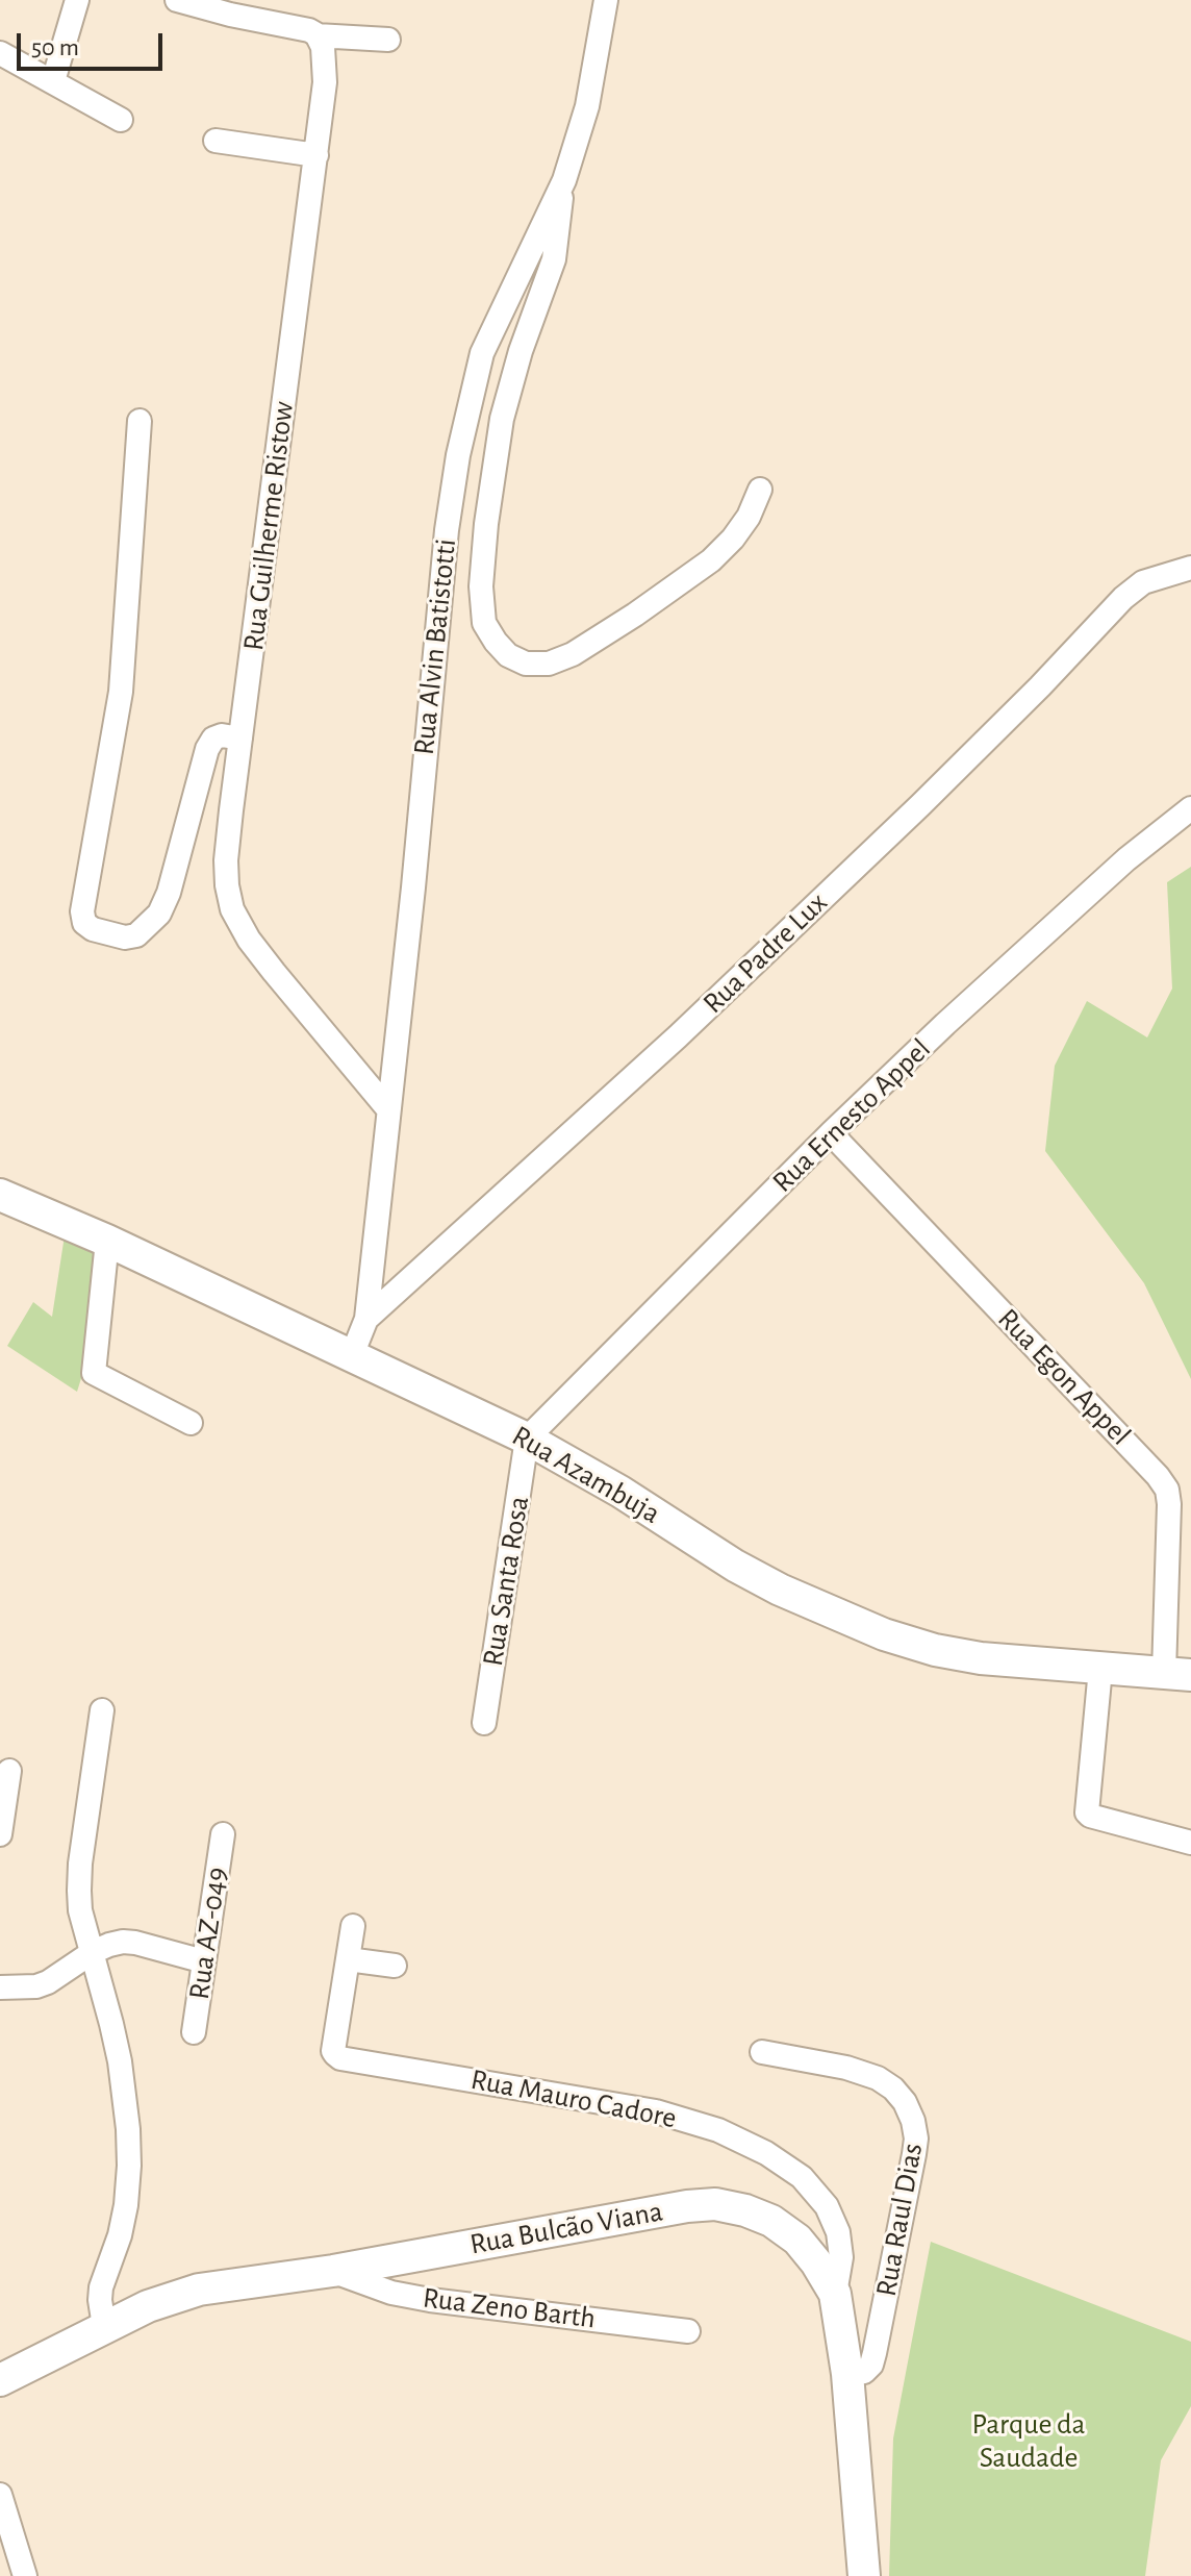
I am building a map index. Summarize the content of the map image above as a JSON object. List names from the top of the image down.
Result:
{
  "streets": {
    "main road": ["Rua Azambuja", "Rua Bulcão Viana"],
    "street": [
      "Rua Guilherme Ristow",
      "Rua Alvin Batistotti",
      "Rua Padre Lux",
      "Rua Ernesto Appel",
      "Rua Egon Appel",
      "Rua Santa Rosa",
      "Rua AZ-049",
      "Rua Mauro Cadore",
      "Rua Raul Dias",
      "Rua Zeno Barth"
    ]
  },
  "crossings": [
    ["Rua Guilherme Ristow", "Rua Alvin Batistotti"],
    ["Rua Alvin Batistotti", "Rua Padre Lux"],
    ["Rua Padre Lux", "Rua Azambuja"],
    ["Rua Ernesto Appel", "Rua Egon Appel"],
    ["Rua Ernesto Appel", "Rua Azambuja"],
    ["Rua Ernesto Appel", "Rua Santa Rosa"],
    ["Rua Egon Appel", "Rua Azambuja"],
    ["Rua Azambuja", "Rua Santa Rosa"],
    ["Rua Mauro Cadore", "Rua Bulcão Viana"],
    ["Rua Raul Dias", "Rua Bulcão Viana"],
    ["Rua Bulcão Viana", "Rua Zeno Barth"]
  ],
  "parks": ["Parque da Saudade"],
  "scale_bar": "50 m"
}
